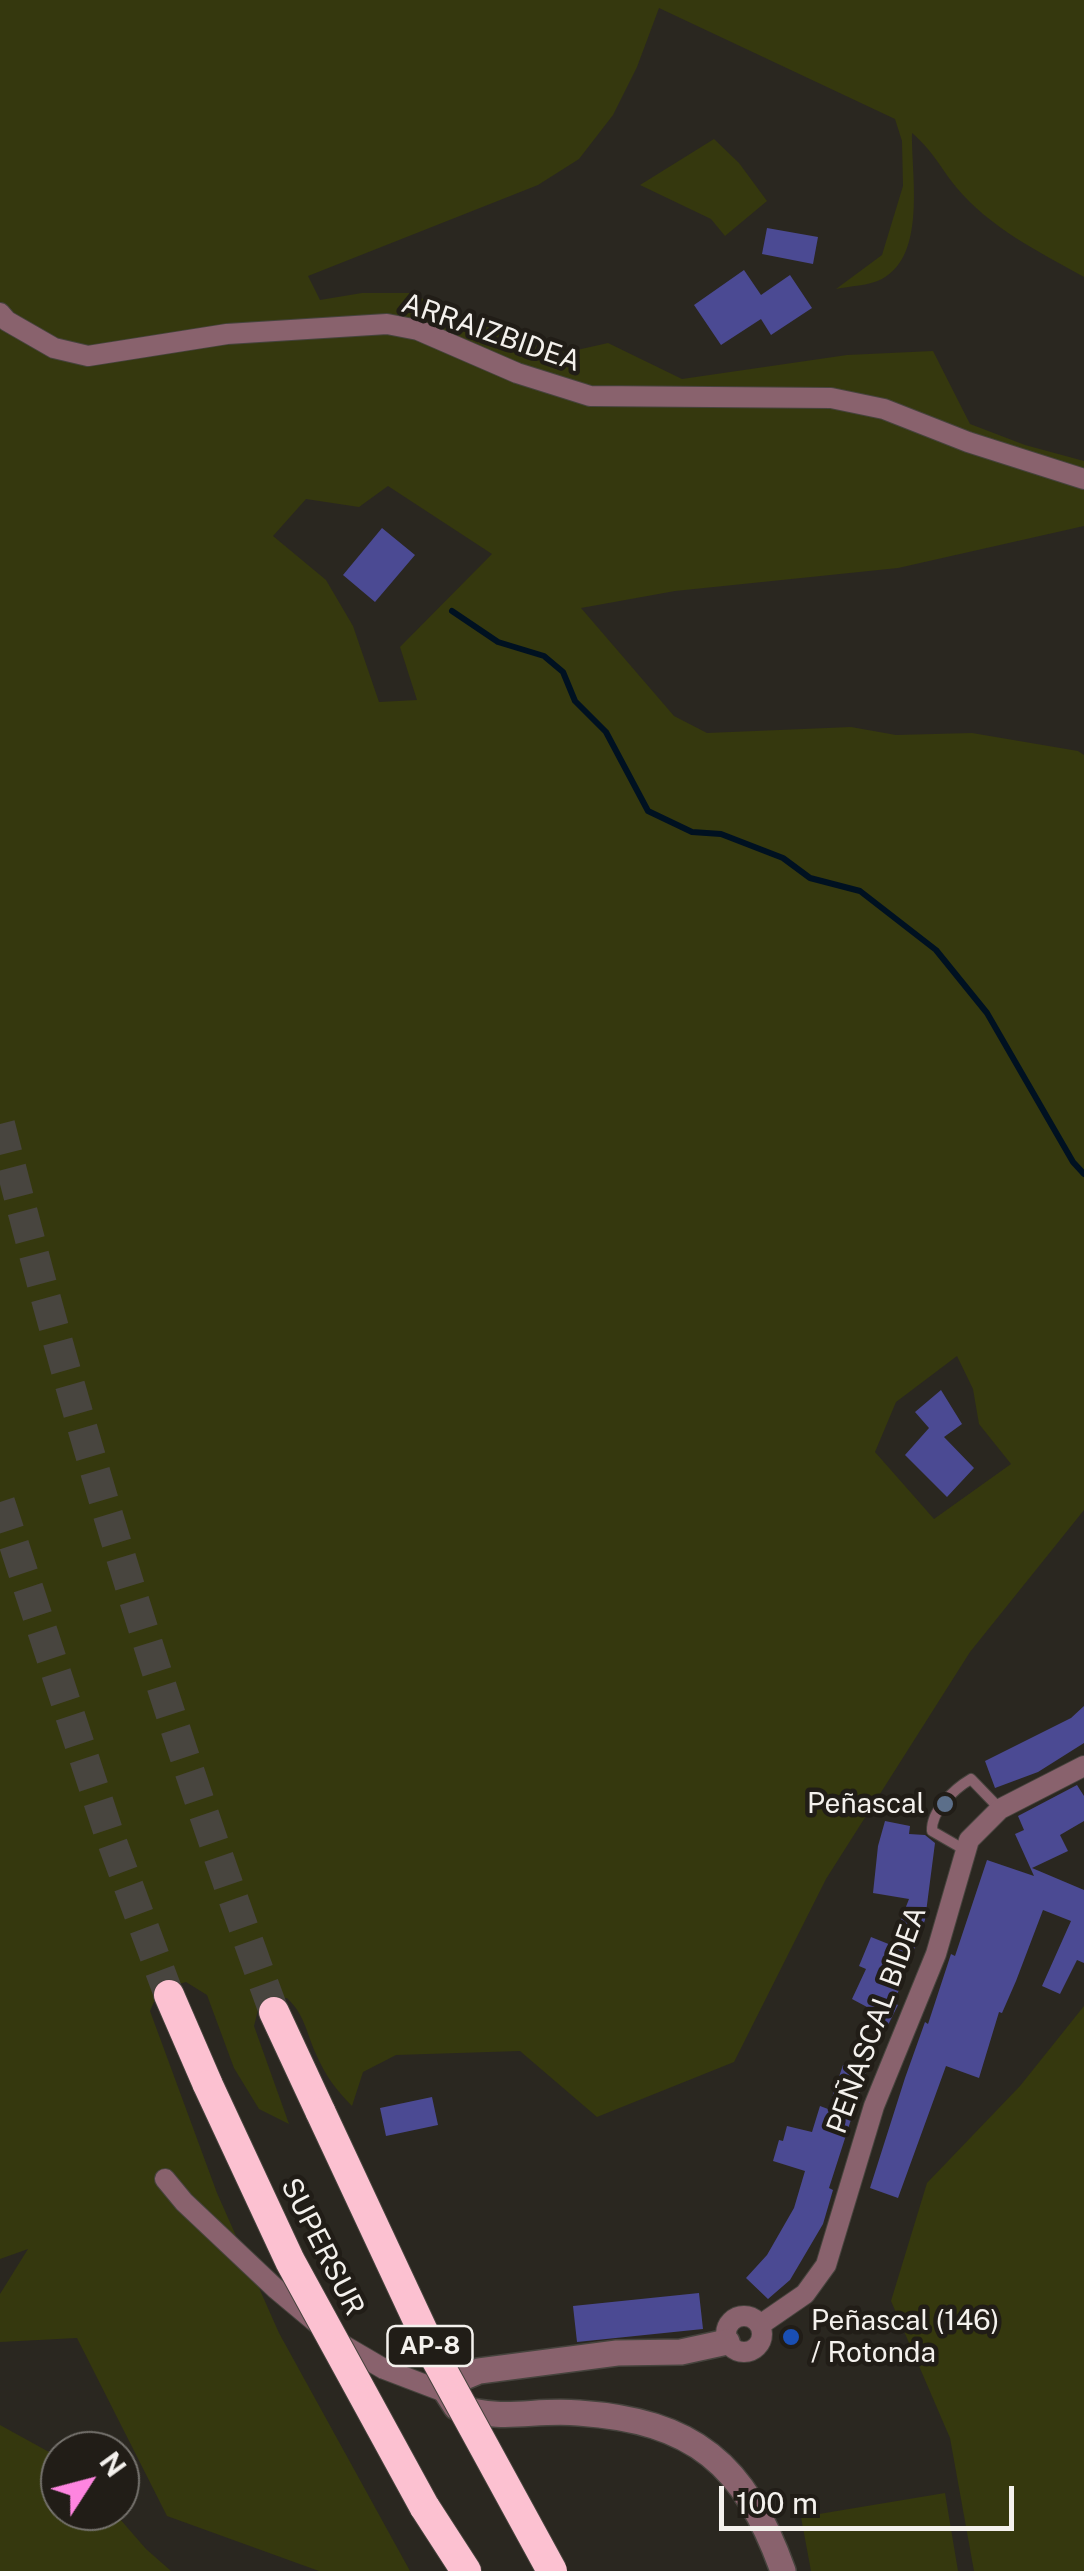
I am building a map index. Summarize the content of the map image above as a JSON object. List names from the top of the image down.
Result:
{
  "streets": {
    "highway": ["SUPERSUR", "AP-8"],
    "street": ["ARRAIZBIDEA", "PEÑASCAL BIDEA"]
  },
  "places": ["Peñascal", "Peñascal (146) / Rotonda"],
  "scale_bar": "100 m",
  "north": "top right"
}
